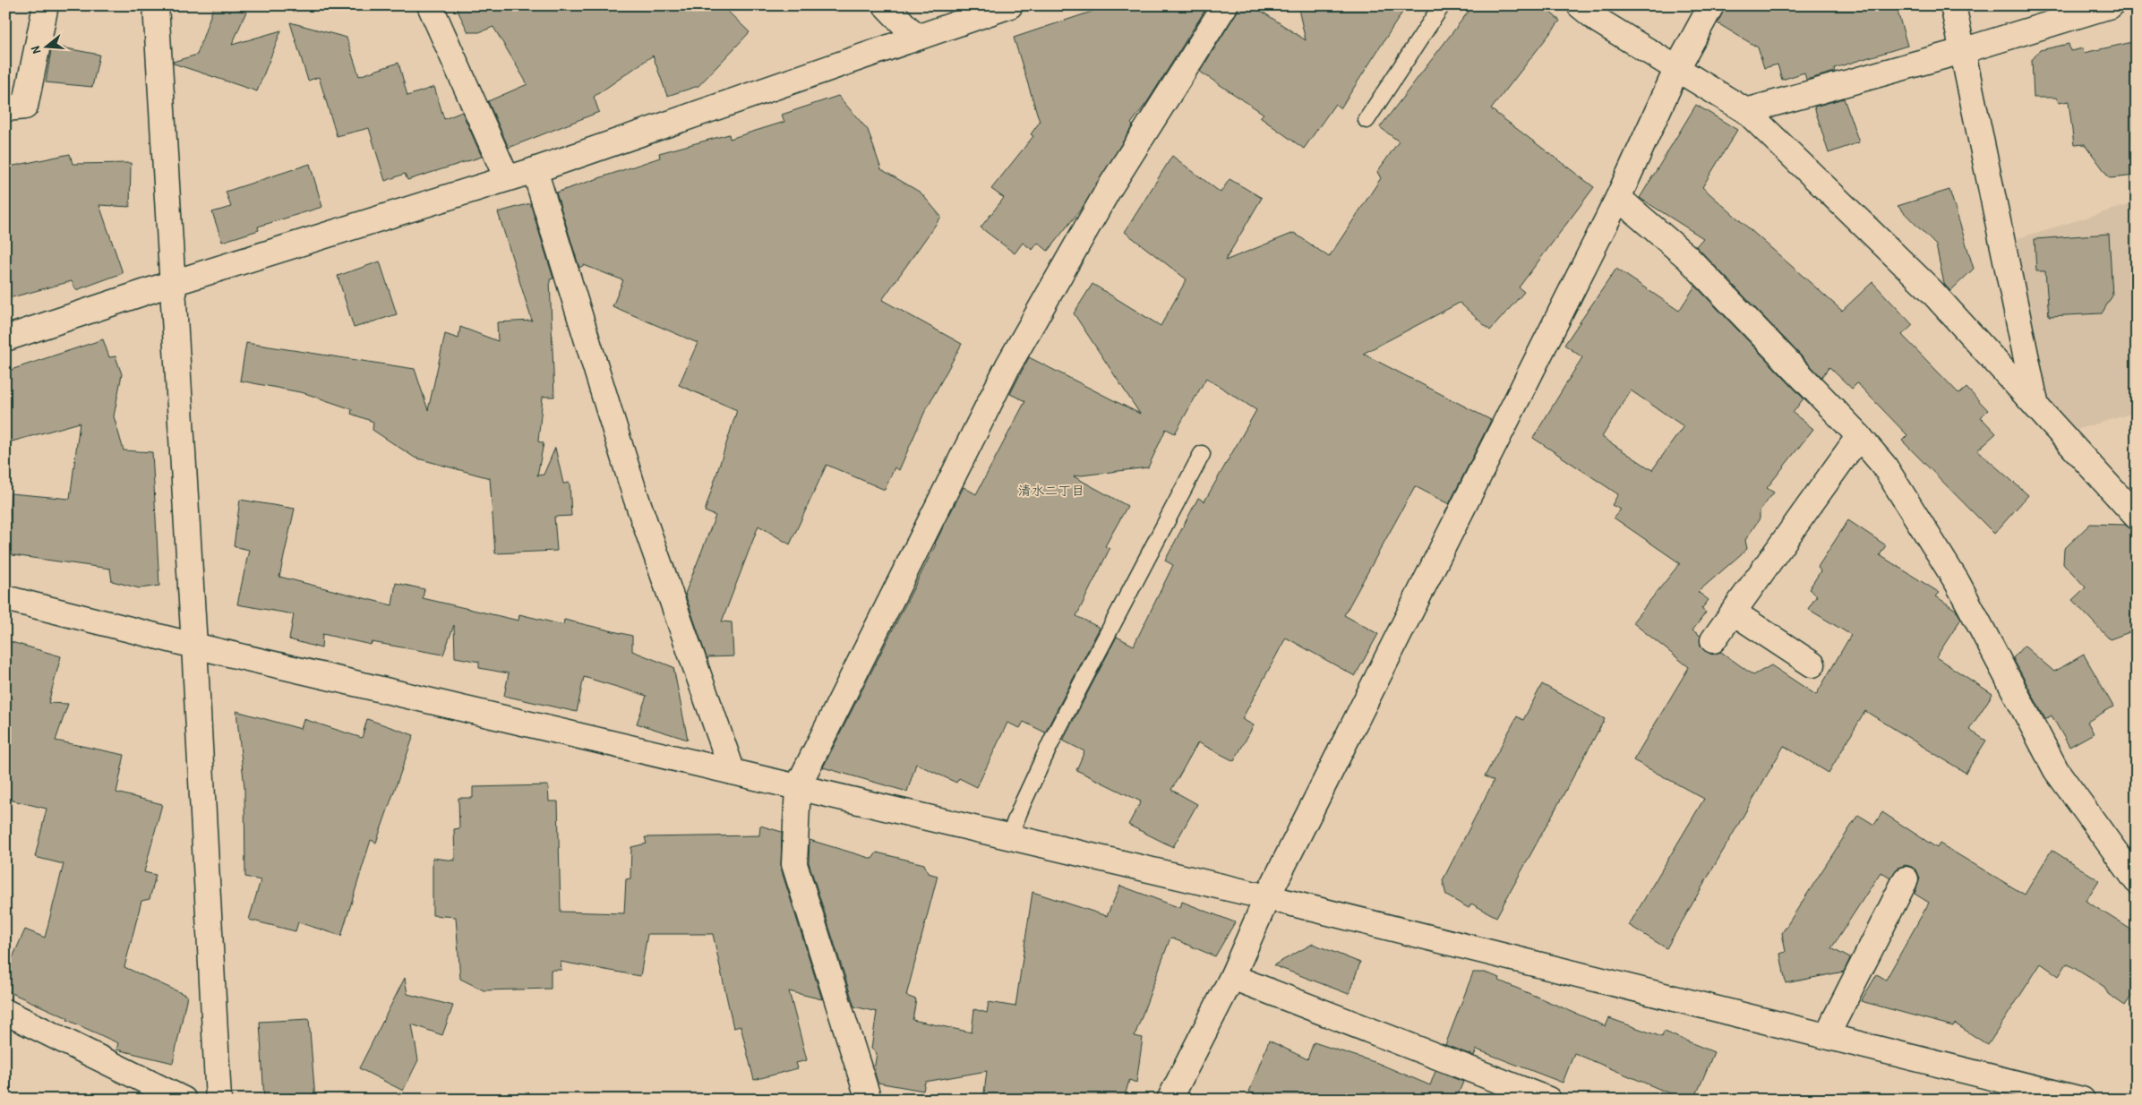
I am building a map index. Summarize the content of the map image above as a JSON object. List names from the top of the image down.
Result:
{
  "districts": ["清水二丁目"],
  "north": "left"
}
